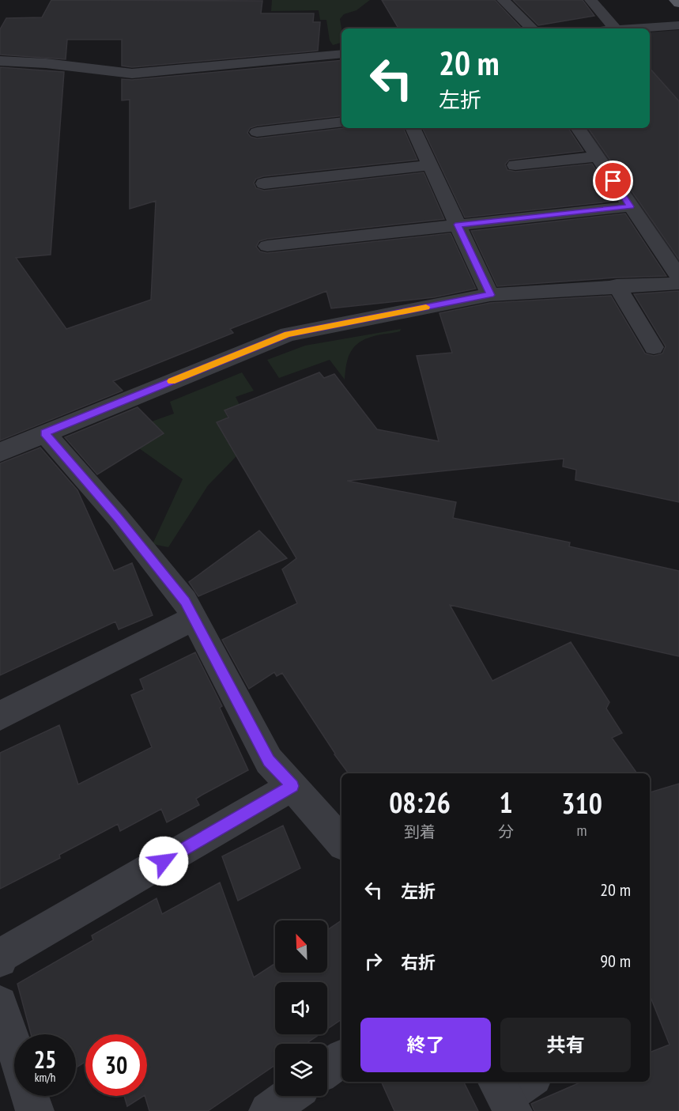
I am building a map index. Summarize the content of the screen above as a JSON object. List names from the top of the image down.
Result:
{
  "north": "top left",
  "page": {
    "turn": ["20 m", "左折"],
    "eta": [
      "08:26",
      "到着",
      "1",
      "分",
      "310",
      "m"
    ],
    "list": [
      {
        "name": "左折",
        "value": "20 m"
      },
      {
        "name": "右折",
        "value": "90 m"
      }
    ],
    "buttons": ["終了", "共有"],
    "speed": "25 km/h",
    "limit": "30"
  }
}
